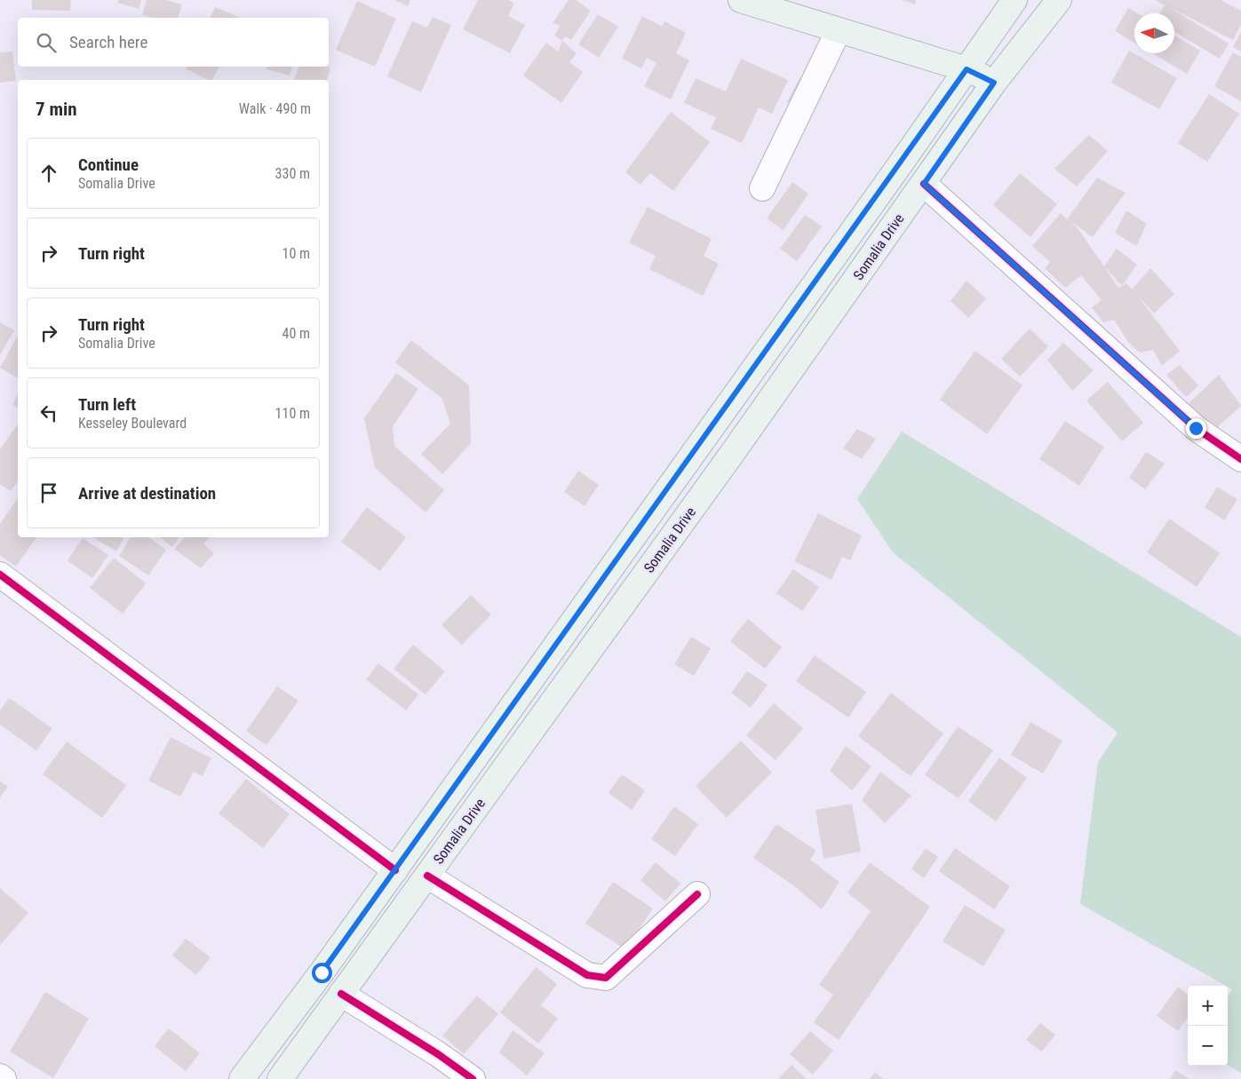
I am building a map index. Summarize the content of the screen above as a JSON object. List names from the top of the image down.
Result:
{
  "streets": {
    "main road": ["Somalia Drive"]
  },
  "north": "left",
  "page": {
    "search": "Search here",
    "heading": ["7 min", "Walk · 490 m"],
    "list": [
      ["Continue", "Somalia Drive", "330 m"],
      ["Turn right", "10 m"],
      ["Turn right", "Somalia Drive", "40 m"],
      ["Turn left", "Kesseley Boulevard", "110 m"],
      "Arrive at destination"
    ],
    "map_buttons": ["+", "−"]
  }
}
